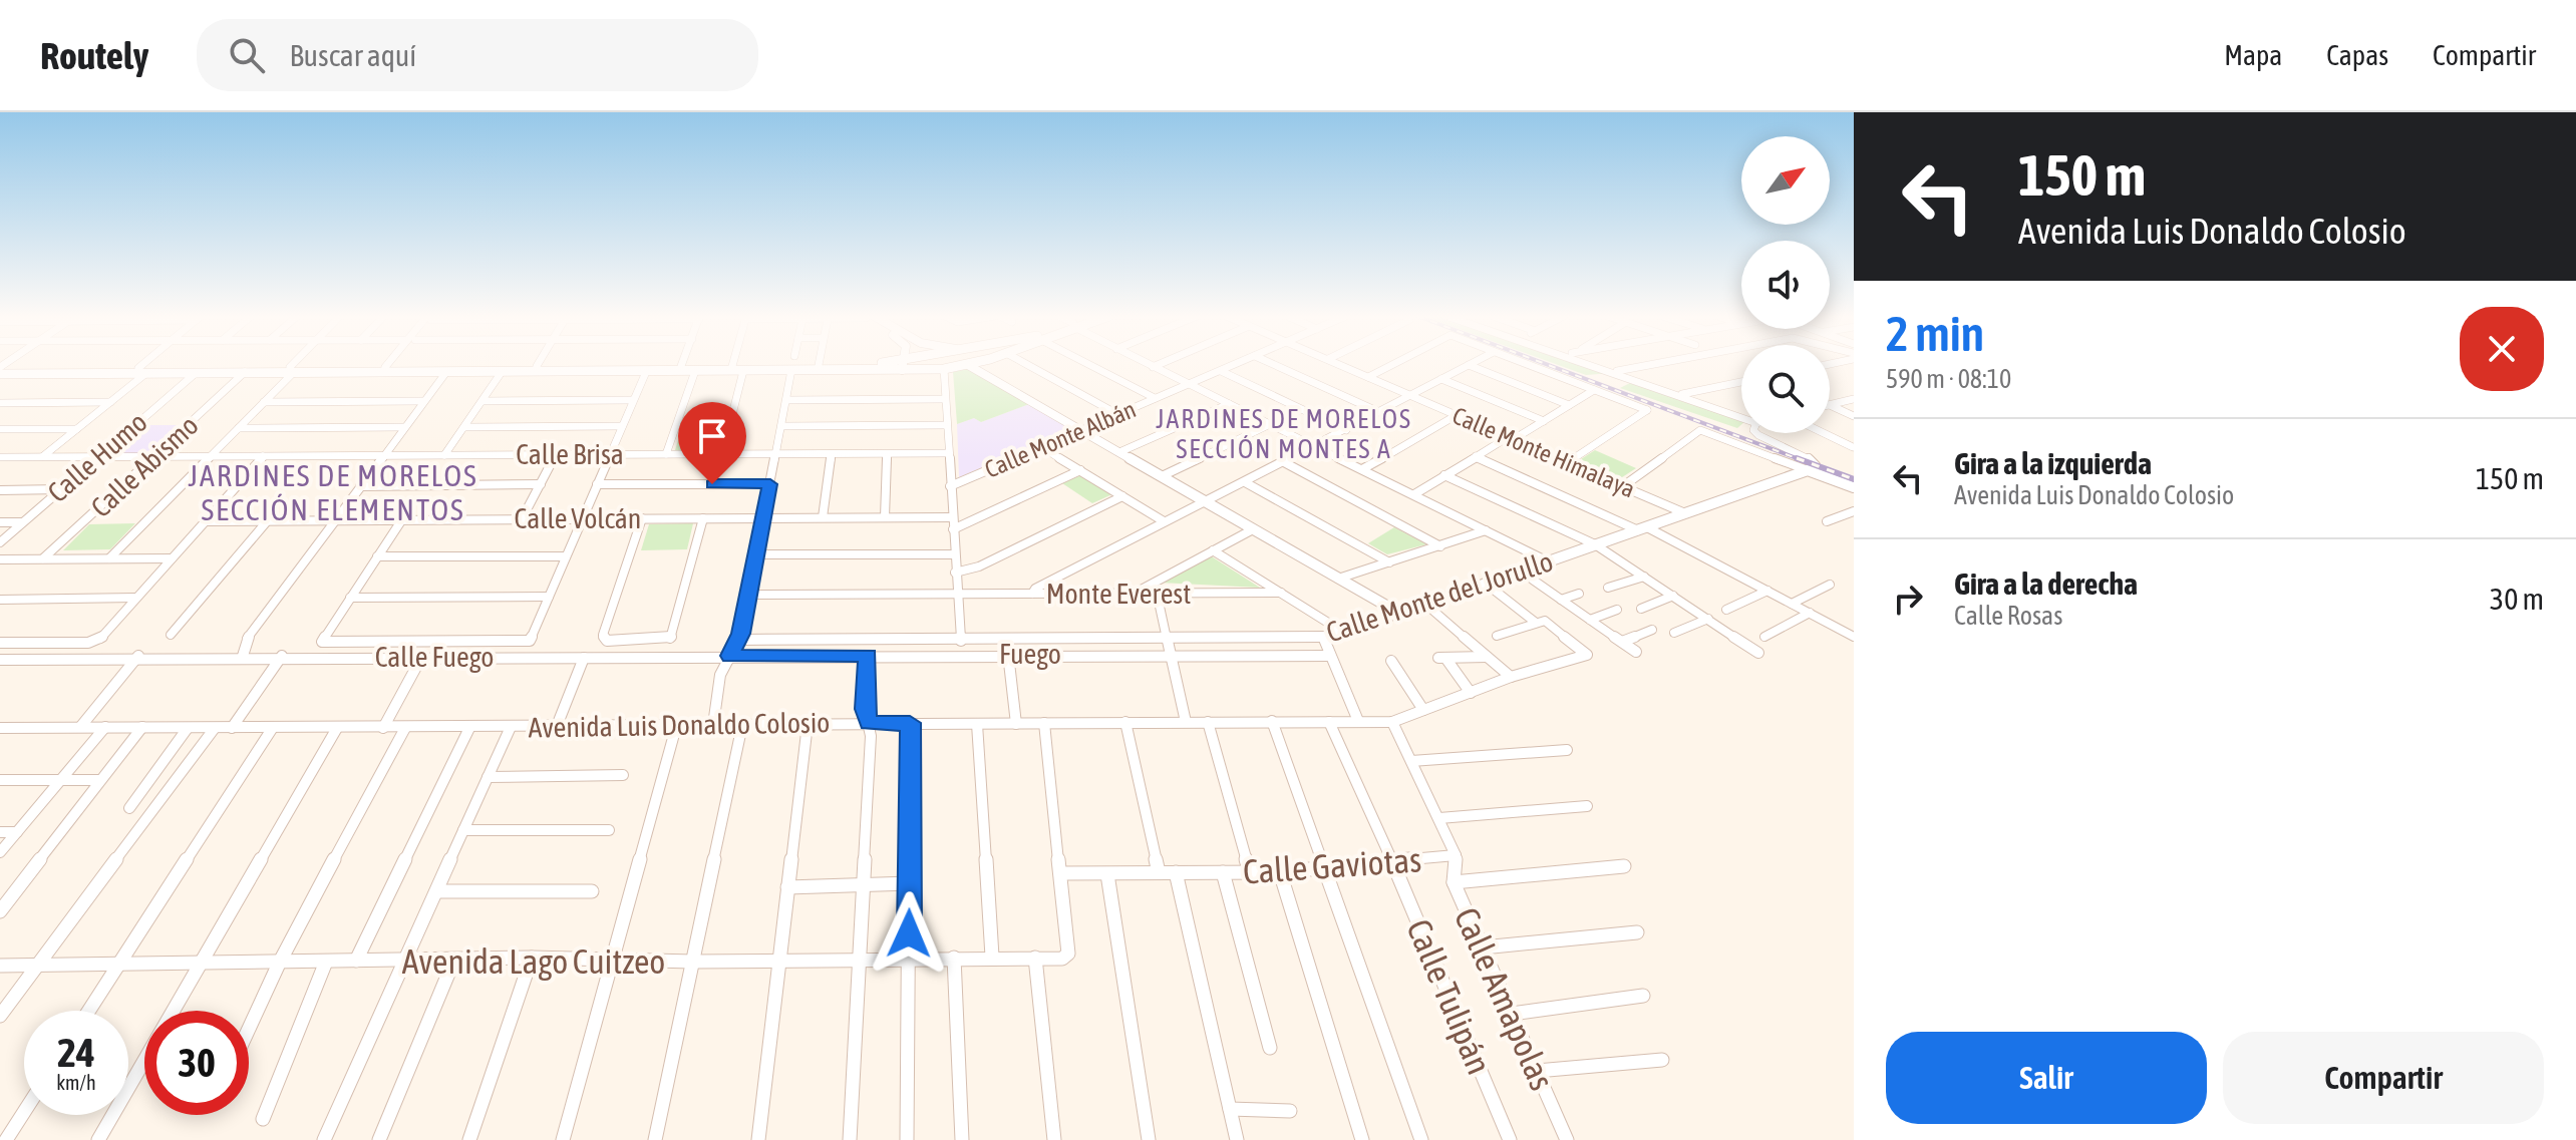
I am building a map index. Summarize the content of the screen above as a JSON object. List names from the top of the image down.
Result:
{
  "streets": {
    "street": [
      "Calle Monte Albán",
      "Calle Monte Himalaya",
      "Calle Brisa",
      "Calle Humo",
      "Calle Abismo",
      "Calle Volcán",
      "Monte Everest",
      "Calle Monte del Jorullo",
      "Fuego",
      "Calle Fuego",
      "Avenida Luis Donaldo Colosio",
      "Calle Gaviotas",
      "Avenida Lago Cuitzeo",
      "Calle Tulipán",
      "Calle Amapolas"
    ]
  },
  "crossings": [
    ["Calle Monte Himalaya", "Calle Monte del Jorullo"],
    ["Calle Brisa", "Calle Humo"],
    ["Calle Brisa", "Calle Abismo"],
    ["Fuego", "Calle Fuego"],
    ["Avenida Luis Donaldo Colosio", "Calle Gaviotas"],
    ["Avenida Luis Donaldo Colosio", "Calle Tulipán"],
    ["Calle Gaviotas", "Avenida Lago Cuitzeo"],
    ["Calle Gaviotas", "Calle Tulipán"],
    ["Calle Gaviotas", "Calle Amapolas"]
  ],
  "districts": ["JARDINES DE MORELOS SECCIÓN MONTES A", "JARDINES DE MORELOS SECCIÓN ELEMENTOS"],
  "north": "top right",
  "page": {
    "header": "Routely",
    "search": "Buscar aquí",
    "nav": ["Mapa", "Capas", "Compartir"],
    "turn": ["150 m", "Avenida Luis Donaldo Colosio"],
    "heading": ["2 min", "590 m · 08:10"],
    "list": [
      {
        "name": "Gira a la izquierda",
        "note": "Avenida Luis Donaldo Colosio",
        "value": "150 m"
      },
      {
        "name": "Gira a la derecha",
        "note": "Calle Rosas",
        "value": "30 m"
      }
    ],
    "speed": "24 km/h",
    "limit": "30",
    "buttons": ["Salir", "Compartir"]
  }
}
